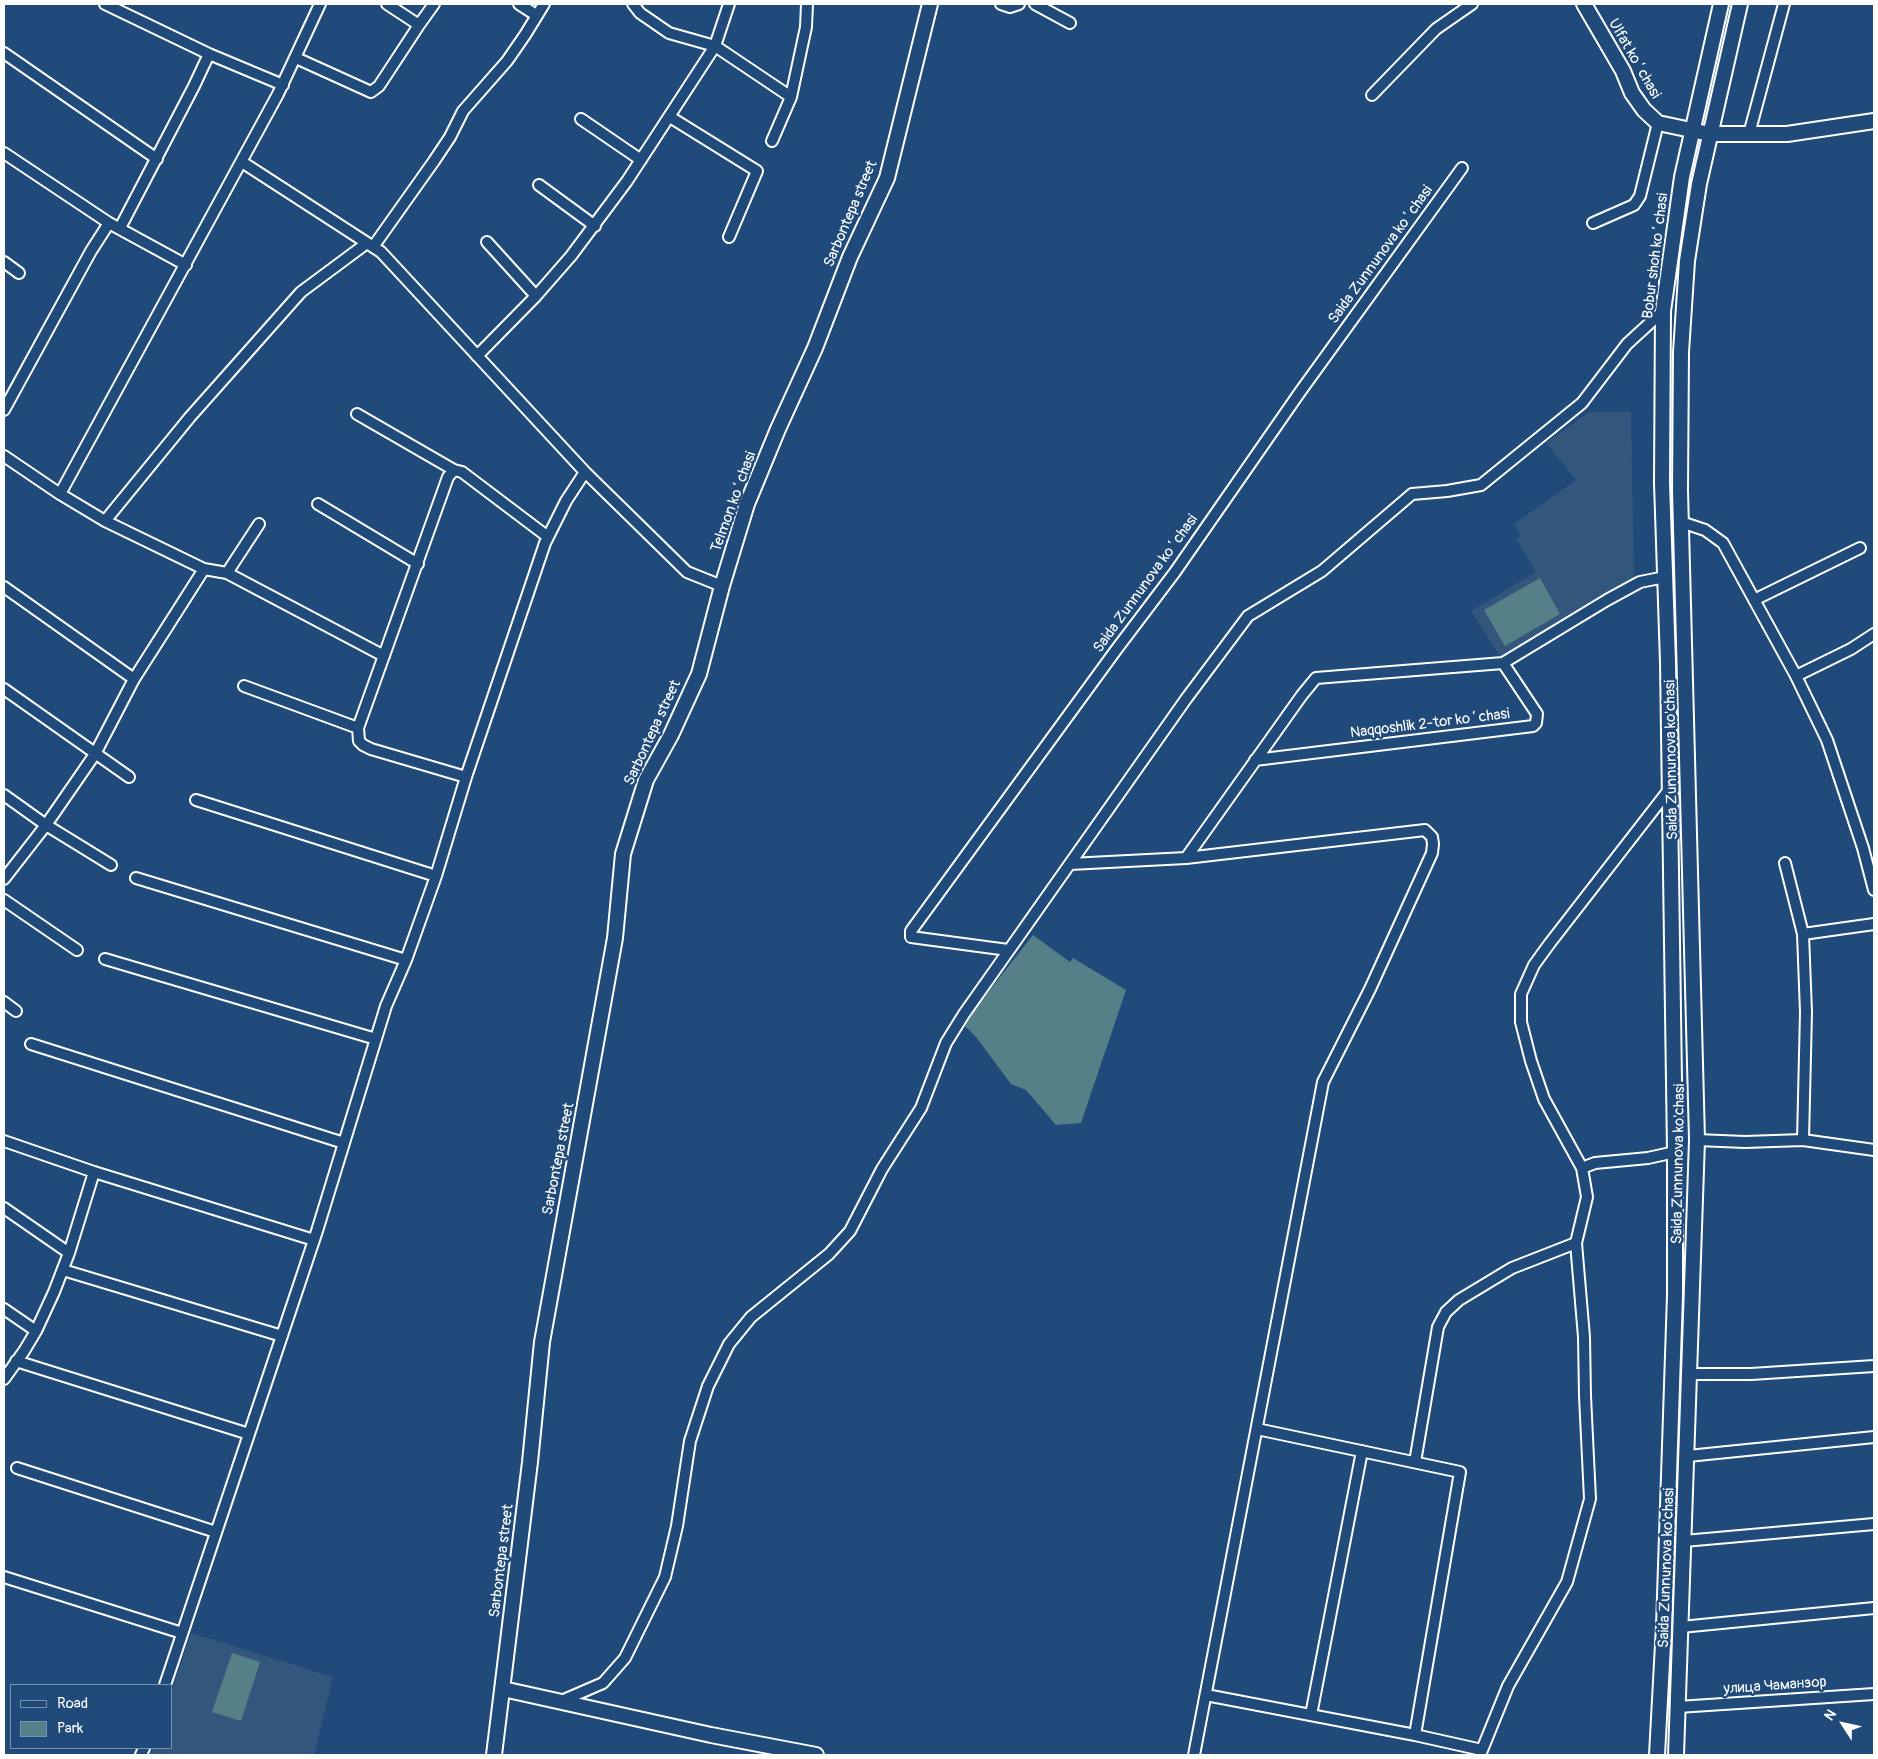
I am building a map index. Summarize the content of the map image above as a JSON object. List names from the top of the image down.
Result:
{
  "streets": {
    "main road": [
      "Ulfat koʻchasi",
      "Sarbontepa street",
      "Bobur shoh koʻchasi",
      "Telmon koʻchasi",
      "Saida Zunnunova ko'chasi"
    ],
    "street": ["Saida Zunnunova koʻchasi", "Naqqoshlik 2-tor koʻchasi", "улица Чаманзор"]
  },
  "crossings": [
    ["Ulfat koʻchasi", "Bobur shoh koʻchasi"],
    ["Sarbontepa street", "Telmon koʻchasi"],
    ["Bobur shoh koʻchasi", "Saida Zunnunova ko'chasi"],
    ["Saida Zunnunova ko'chasi", "улица Чаманзор"]
  ],
  "legend": ["Road", "Park"],
  "north": "top left"
}
